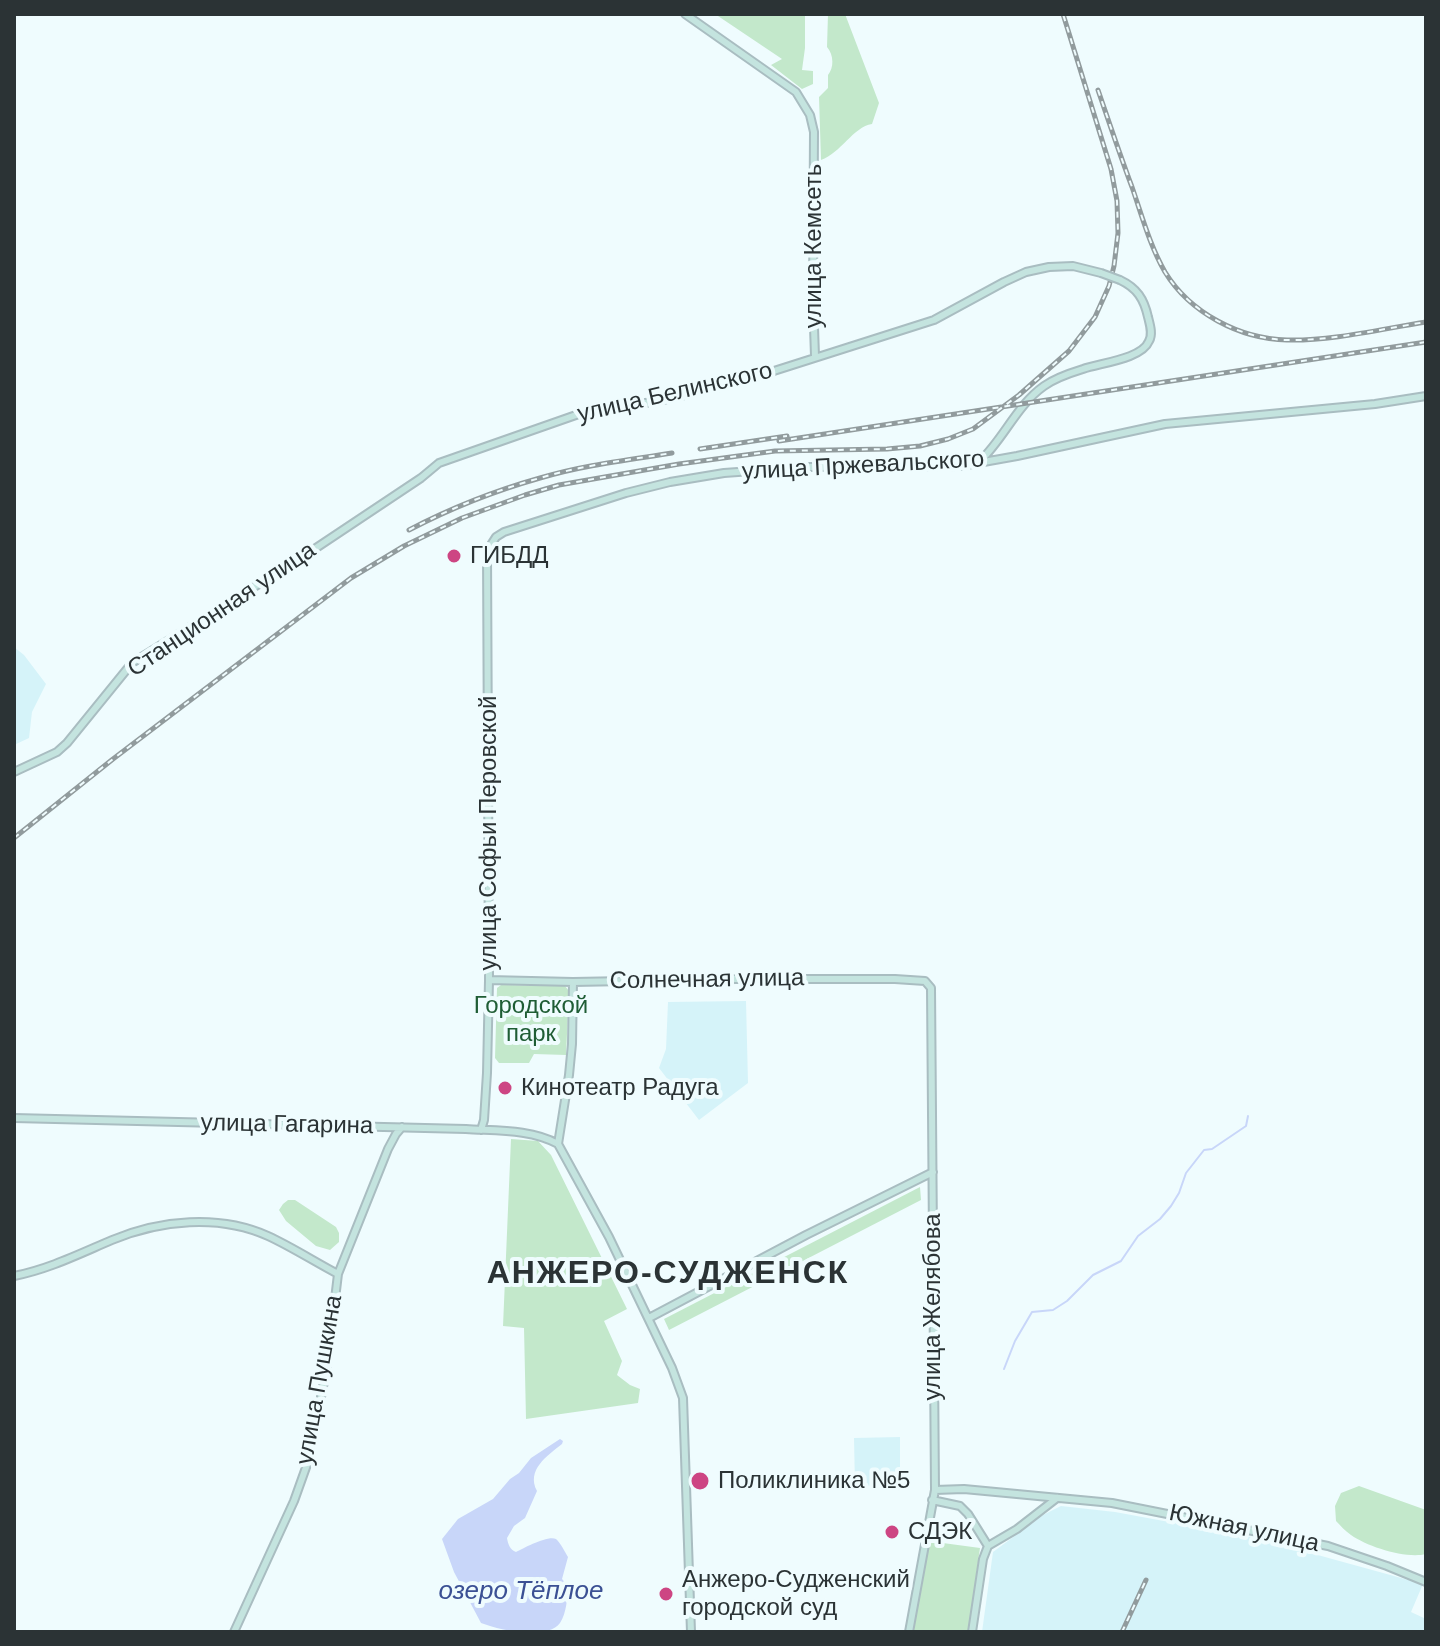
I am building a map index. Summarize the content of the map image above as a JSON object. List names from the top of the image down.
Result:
{
  "streets": {
    "main road": [
      "улица Кемсеть",
      "улица Белинского",
      "улица Пржевальского",
      "Станционная улица",
      "улица Софьи Перовской",
      "Солнечная улица",
      "улица Гагарина",
      "улица Желябова",
      "улица Пушкина",
      "Южная улица"
    ]
  },
  "crossings": [
    ["улица Кемсеть", "улица Белинского"],
    ["улица Кемсеть", "улица Пржевальского"],
    ["улица Белинского", "Станционная улица"],
    ["улица Пржевальского", "улица Софьи Перовской"],
    ["улица Софьи Перовской", "Солнечная улица"],
    ["улица Софьи Перовской", "улица Гагарина"],
    ["Солнечная улица", "улица Желябова"],
    ["улица Гагарина", "улица Пушкина"],
    ["улица Желябова", "Южная улица"]
  ],
  "districts": ["АНЖЕРО-СУДЖЕНСК"],
  "water": ["озеро Тёплое"],
  "parks": ["Городской парк"],
  "places": [
    "ГИБДД",
    "Кинотеатр Радуга",
    "Поликлиника №5",
    "СДЭК",
    "Анжеро-Судженский городской суд"
  ]
}
